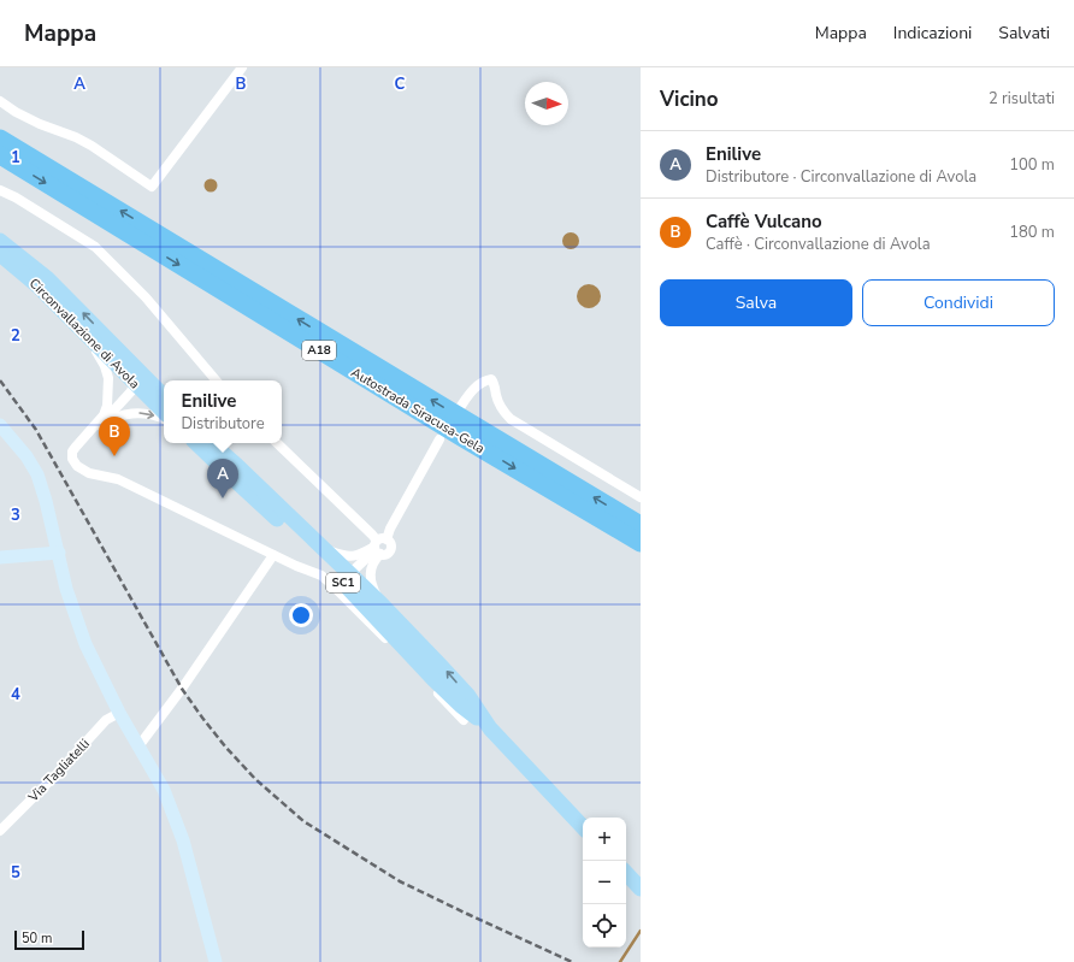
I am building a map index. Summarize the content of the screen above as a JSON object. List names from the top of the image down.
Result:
{
  "streets": {
    "highway": ["A18", "Autostrada Siracusa-Gela"],
    "main road": ["Circonvallazione di Avola", "SC1"],
    "street": ["Via Tagliatelli"]
  },
  "scale_bar": "50 m",
  "north": "right",
  "page": {
    "header": "Mappa",
    "nav": ["Mappa", "Indicazioni", "Salvati"],
    "heading": ["Vicino", "2 risultati"],
    "list": [
      {
        "mark": "A",
        "name": "Enilive",
        "note": "Distributore · Circonvallazione di Avola",
        "value": "100 m"
      },
      {
        "mark": "B",
        "name": "Caffè Vulcano",
        "note": "Caffè · Circonvallazione di Avola",
        "value": "180 m"
      }
    ],
    "buttons": ["Salva", "Condividi"],
    "popup": ["Enilive", "Distributore"],
    "pins": ["B", "A"],
    "map_buttons": ["+", "−"],
    "scale": "50 m"
  },
  "grid": {
    "columns": ["A", "B", "C"],
    "rows": [
      "1",
      "2",
      "3",
      "4",
      "5"
    ]
  }
}
